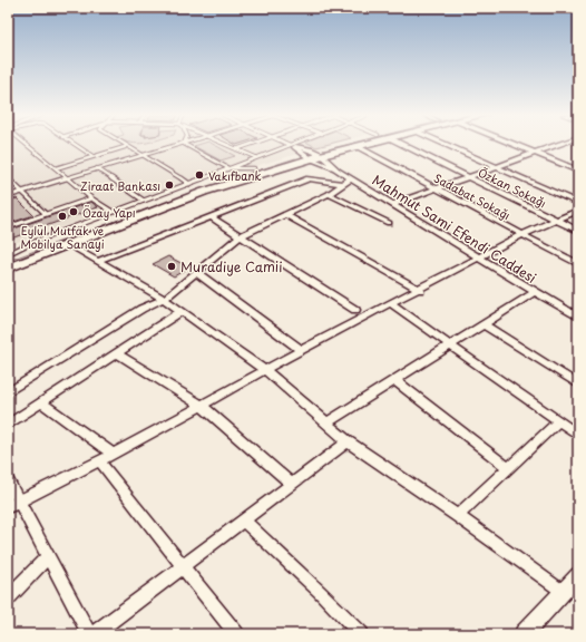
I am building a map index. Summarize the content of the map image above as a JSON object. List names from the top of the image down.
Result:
{
  "streets": {
    "street": ["Özkan Sokağı", "Sadabat Sokağı", "Mahmut Sami Efendi Caddesi"]
  },
  "places": [
    "Vakıfbank",
    "Ziraat Bankası",
    "Özay Yapı",
    "Eylül Mutfak ve Mobilya Sanayi",
    "Muradiye Camii"
  ]
}
